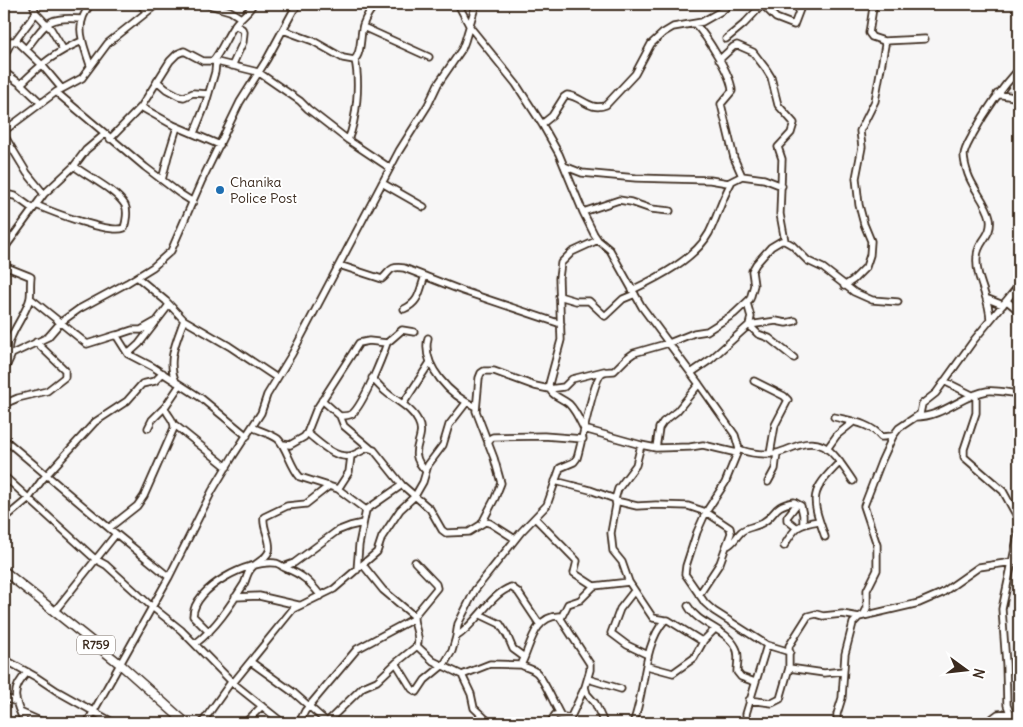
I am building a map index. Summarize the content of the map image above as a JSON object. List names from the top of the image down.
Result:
{
  "streets": {
    "main road": ["R759"]
  },
  "places": ["Chanika Police Post"],
  "north": "right"
}
